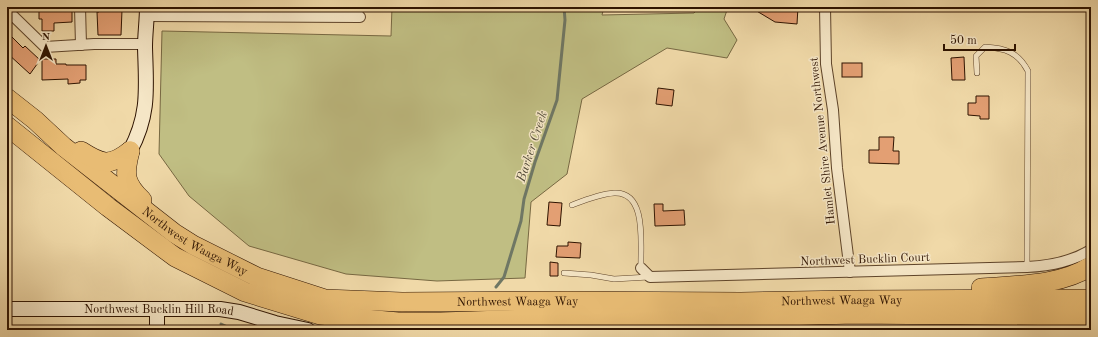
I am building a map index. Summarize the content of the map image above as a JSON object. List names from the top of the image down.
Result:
{
  "streets": {
    "highway": ["Northwest Waaga Way"],
    "main road": ["Northwest Bucklin Hill Road"],
    "street": ["Hamlet Shire Avenue Northwest", "Northwest Bucklin Court"]
  },
  "crossings": [
    ["Hamlet Shire Avenue Northwest", "Northwest Bucklin Court"]
  ],
  "water": ["Barker Creek"],
  "scale_bar": "50 m",
  "north": "top"
}
